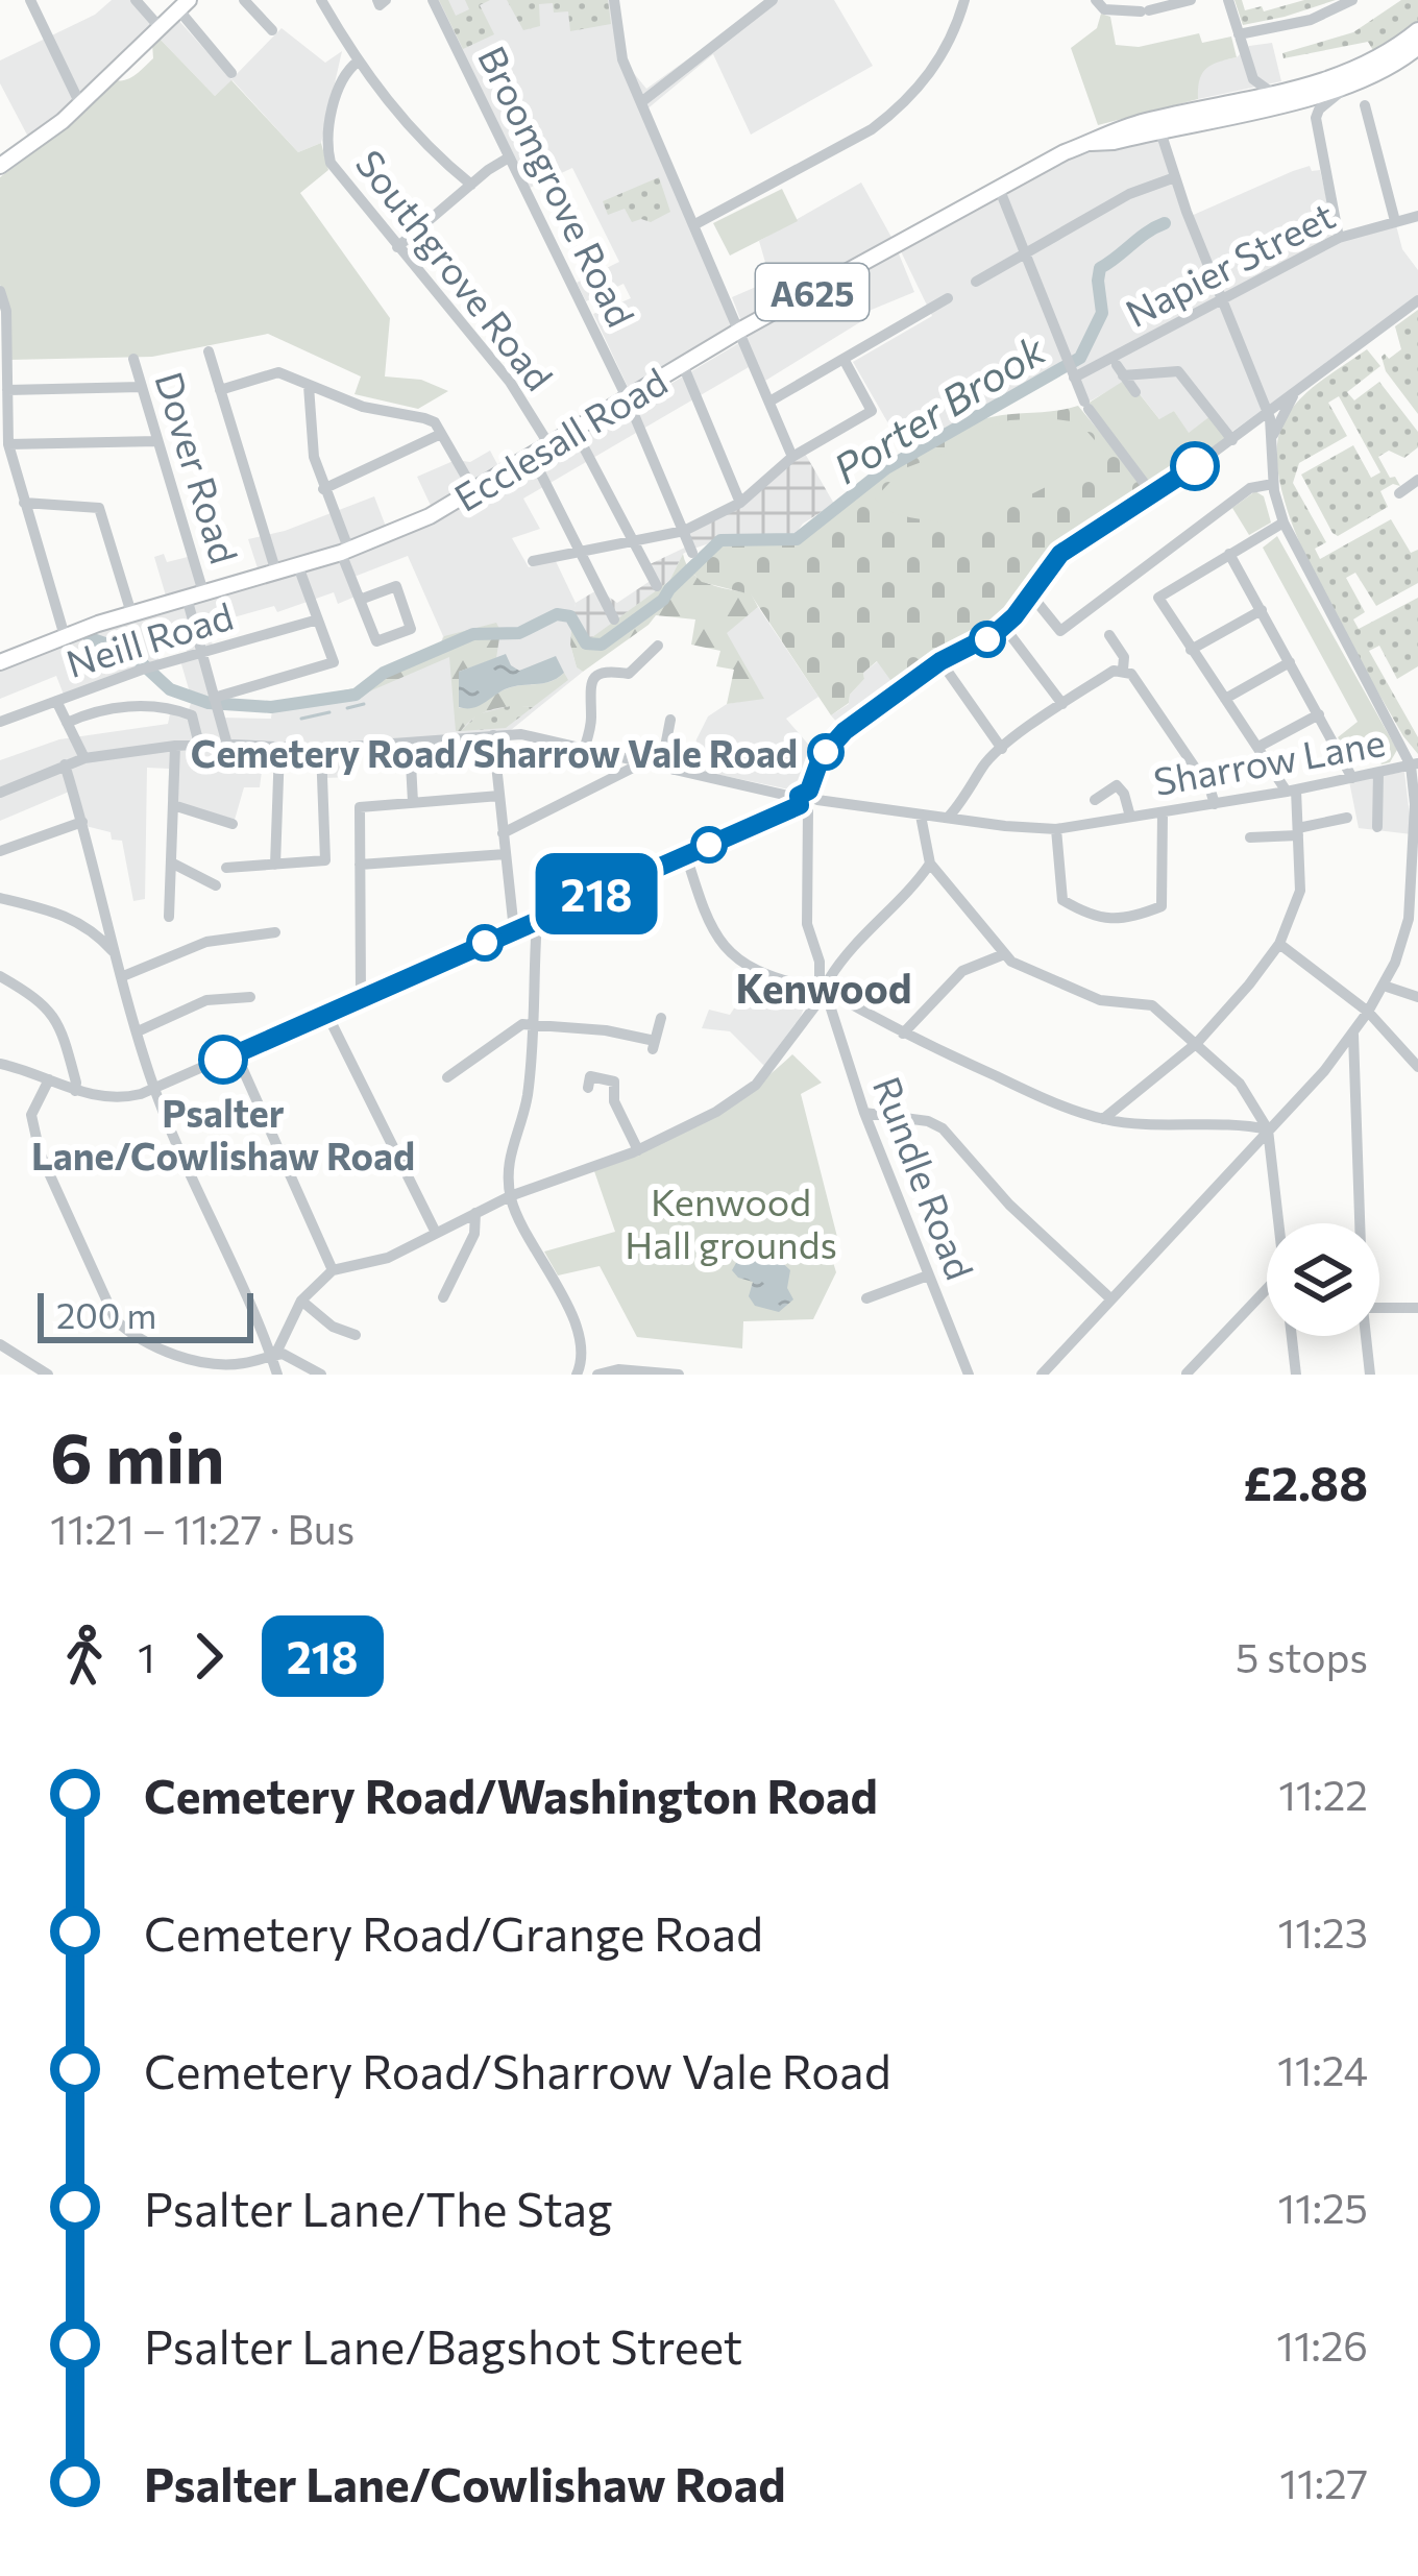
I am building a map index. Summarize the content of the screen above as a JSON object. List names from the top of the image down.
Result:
{
  "streets": {
    "main road": ["A625", "Ecclesall Road"],
    "street": [
      "Broomgrove Road",
      "Napier Street",
      "Southgrove Road",
      "Dover Road",
      "Neill Road",
      "Sharrow Lane",
      "Rundle Road"
    ]
  },
  "crossings": [
    ["Broomgrove Road", "Ecclesall Road"],
    ["Southgrove Road", "Ecclesall Road"],
    ["A625", "Ecclesall Road"],
    ["Ecclesall Road", "Dover Road"]
  ],
  "districts": ["Kenwood"],
  "water": ["Porter Brook"],
  "parks": ["Kenwood Hall grounds"],
  "places": ["Cemetery Road/Sharrow Vale Road", "Psalter Lane/Cowlishaw Road"],
  "lines": ["bus line 218"],
  "scale_bar": "200 m",
  "page": {
    "on_map": "218",
    "scale": "200 m",
    "heading": ["6 min", "11:21 – 11:27 · Bus", "£2.88"],
    "legs": ["1", "218", "5 stops"],
    "list": [
      {
        "name": "Cemetery Road/Washington Road",
        "value": "11:22"
      },
      {
        "name": "Cemetery Road/Grange Road",
        "value": "11:23"
      },
      {
        "name": "Cemetery Road/Sharrow Vale Road",
        "value": "11:24"
      },
      {
        "name": "Psalter Lane/The Stag",
        "value": "11:25"
      },
      {
        "name": "Psalter Lane/Bagshot Street",
        "value": "11:26"
      },
      {
        "name": "Psalter Lane/Cowlishaw Road",
        "value": "11:27"
      }
    ]
  }
}
